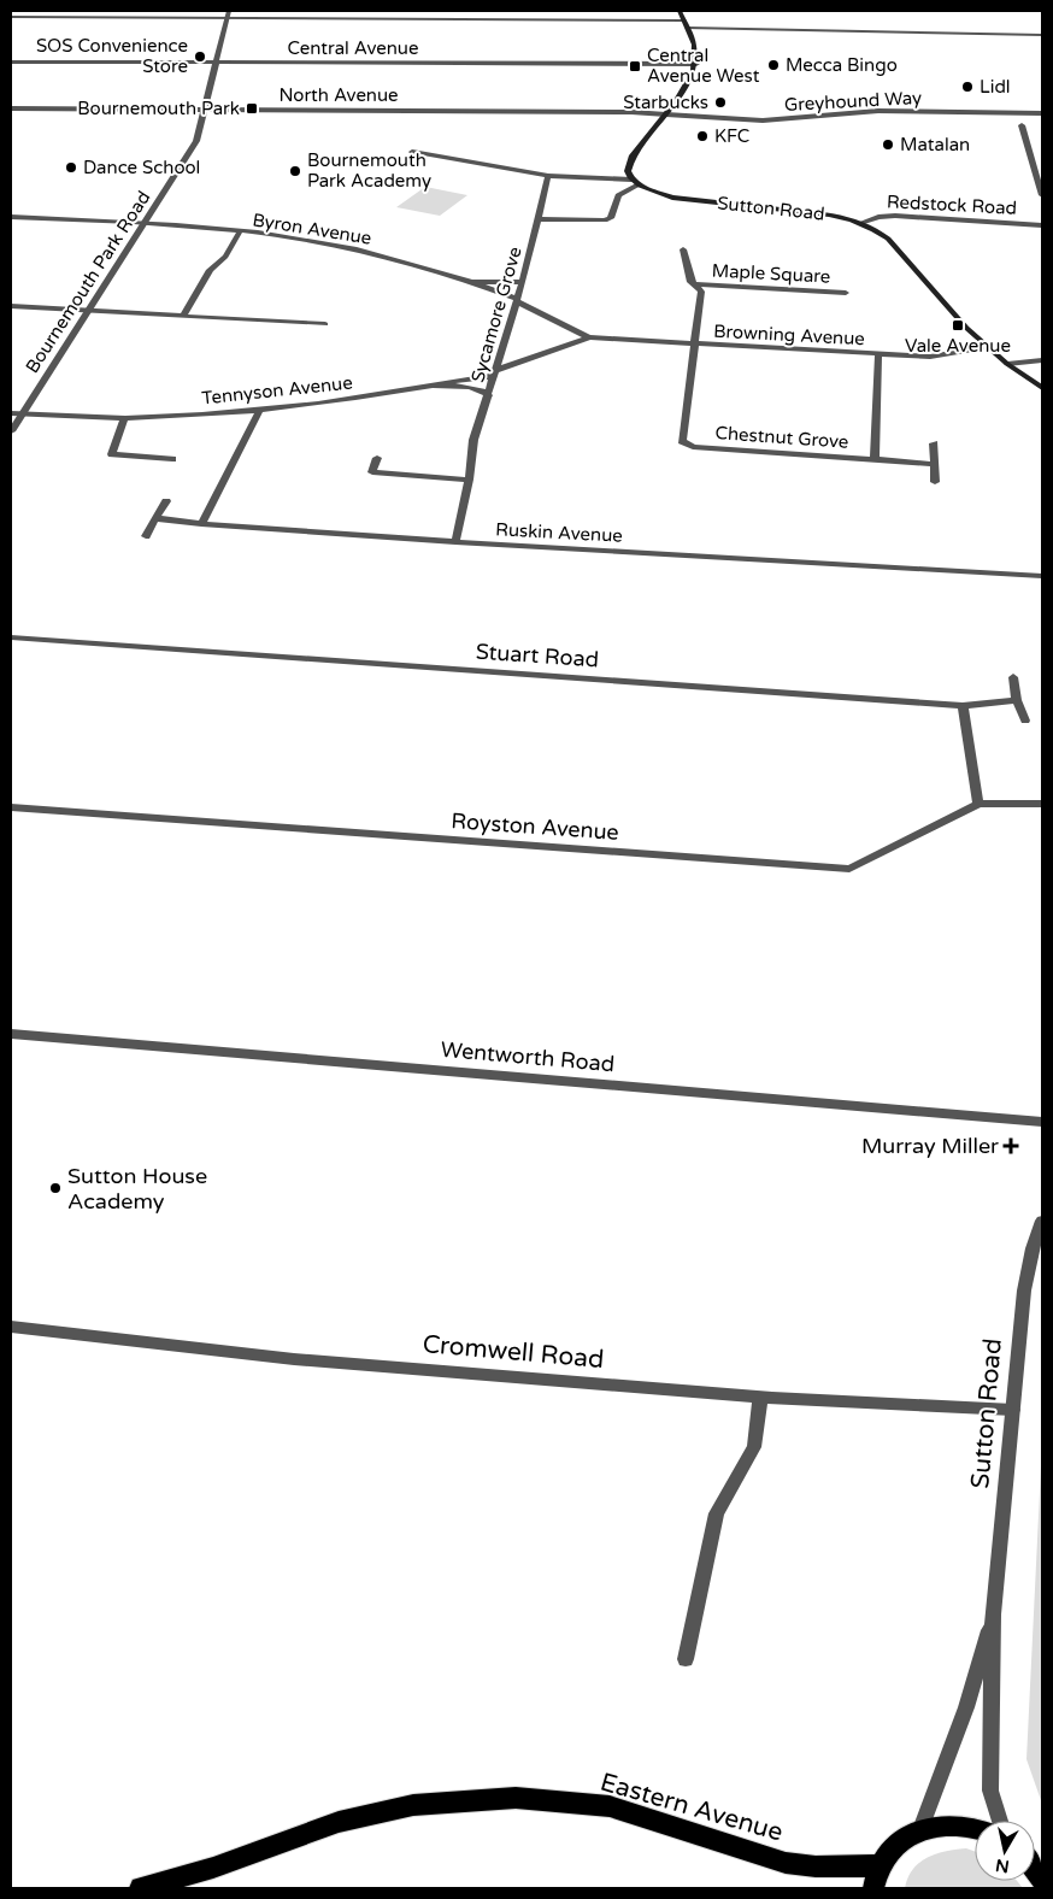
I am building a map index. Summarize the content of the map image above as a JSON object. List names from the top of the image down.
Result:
{
  "streets": {
    "main road": ["Sutton Road", "Eastern Avenue"],
    "street": [
      "Central Avenue",
      "North Avenue",
      "Greyhound Way",
      "Redstock Road",
      "Byron Avenue",
      "Maple Square",
      "Bournemouth Park Road",
      "Sycamore Grove",
      "Browning Avenue",
      "Tennyson Avenue",
      "Chestnut Grove",
      "Ruskin Avenue",
      "Stuart Road",
      "Royston Avenue",
      "Wentworth Road",
      "Cromwell Road"
    ]
  },
  "crossings": [
    ["Central Avenue", "Bournemouth Park Road"],
    ["North Avenue", "Greyhound Way"],
    ["North Avenue", "Bournemouth Park Road"],
    ["Redstock Road", "Sutton Road"],
    ["Sutton Road", "Browning Avenue"],
    ["Sutton Road", "Cromwell Road"],
    ["Byron Avenue", "Bournemouth Park Road"],
    ["Byron Avenue", "Sycamore Grove"],
    ["Byron Avenue", "Browning Avenue"],
    ["Maple Square", "Browning Avenue"],
    ["Maple Square", "Chestnut Grove"],
    ["Bournemouth Park Road", "Tennyson Avenue"],
    ["Sycamore Grove", "Browning Avenue"],
    ["Sycamore Grove", "Tennyson Avenue"],
    ["Sycamore Grove", "Ruskin Avenue"],
    ["Browning Avenue", "Tennyson Avenue"],
    ["Browning Avenue", "Chestnut Grove"]
  ],
  "places": {
    "other": [
      "SOS Convenience Store",
      "Mecca Bingo",
      "Lidl",
      "Starbucks",
      "KFC",
      "Matalan",
      "Dance School",
      "Bournemouth Park Academy",
      "Sutton House Academy"
    ],
    "transit": ["Central Avenue West", "Bournemouth Park", "Vale Avenue"],
    "health": ["Murray Miller"]
  },
  "north": "bottom"
}
